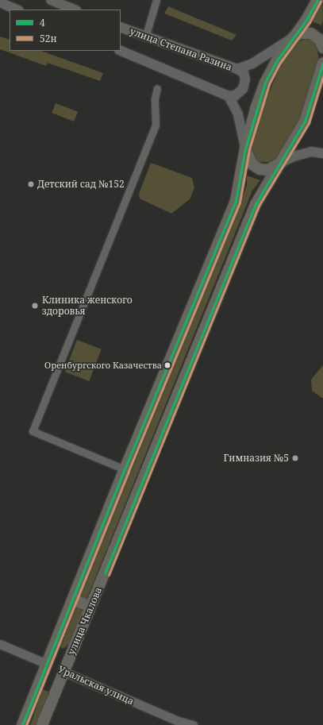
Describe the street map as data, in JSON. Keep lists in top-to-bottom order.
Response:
{
  "streets": {
    "main road": ["улица Степана Разина", "улица Чкалова", "Уральская улица"]
  },
  "crossings": [
    ["улица Степана Разина", "улица Чкалова"],
    ["улица Чкалова", "Уральская улица"]
  ],
  "places": [
    "Детский сад №152",
    "Клиника женского здоровья",
    "Оренбургского Казачества",
    "Гимназия №5"
  ],
  "lines": ["transit line 4", "transit line 52н"],
  "legend": ["4", "52н"]
}
